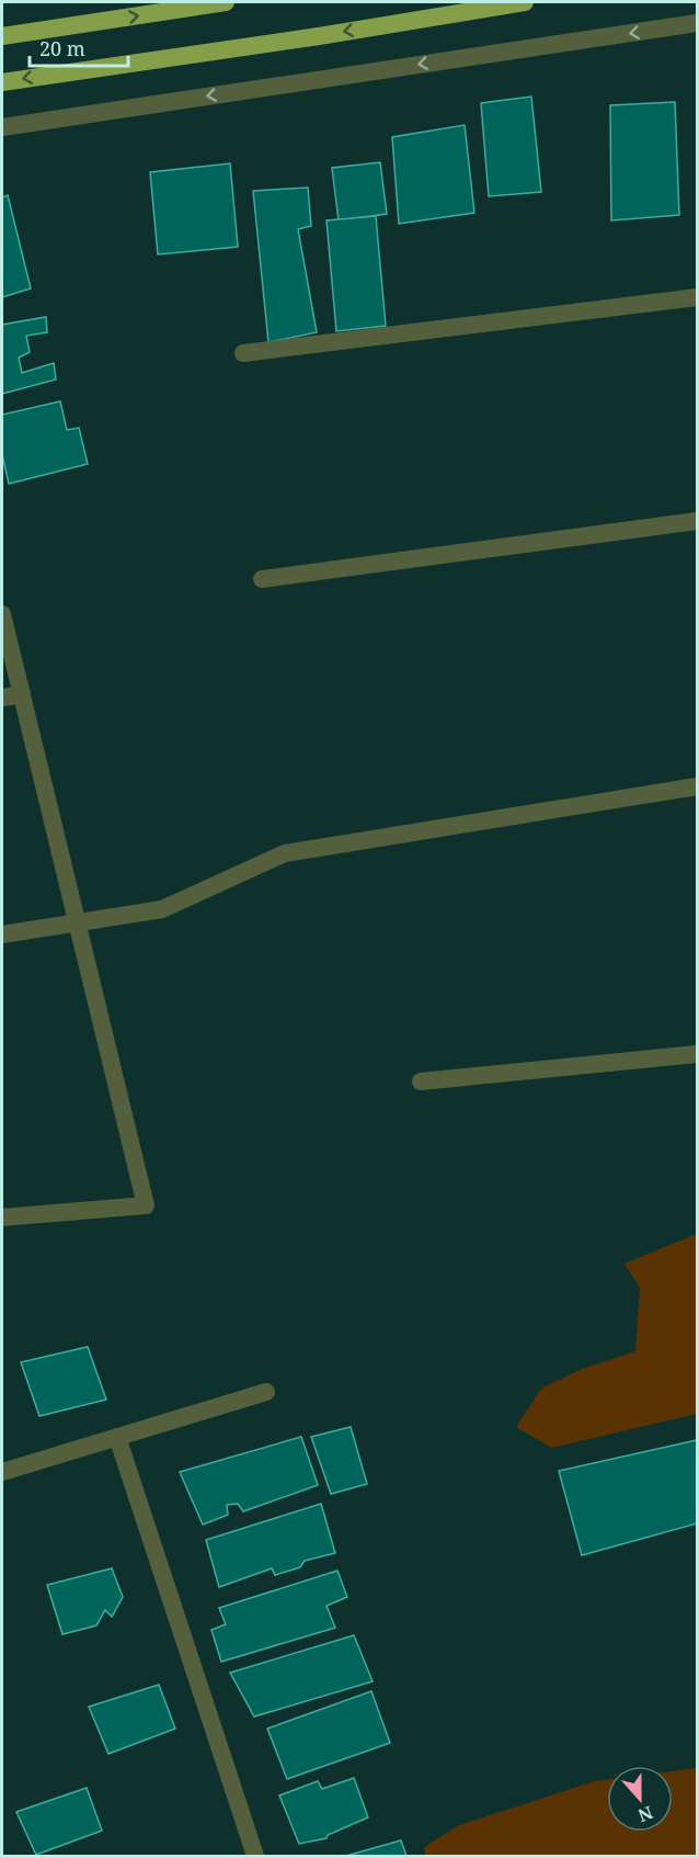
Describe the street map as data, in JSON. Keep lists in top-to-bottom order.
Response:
{
  "scale_bar": "20 m",
  "north": "bottom"
}
